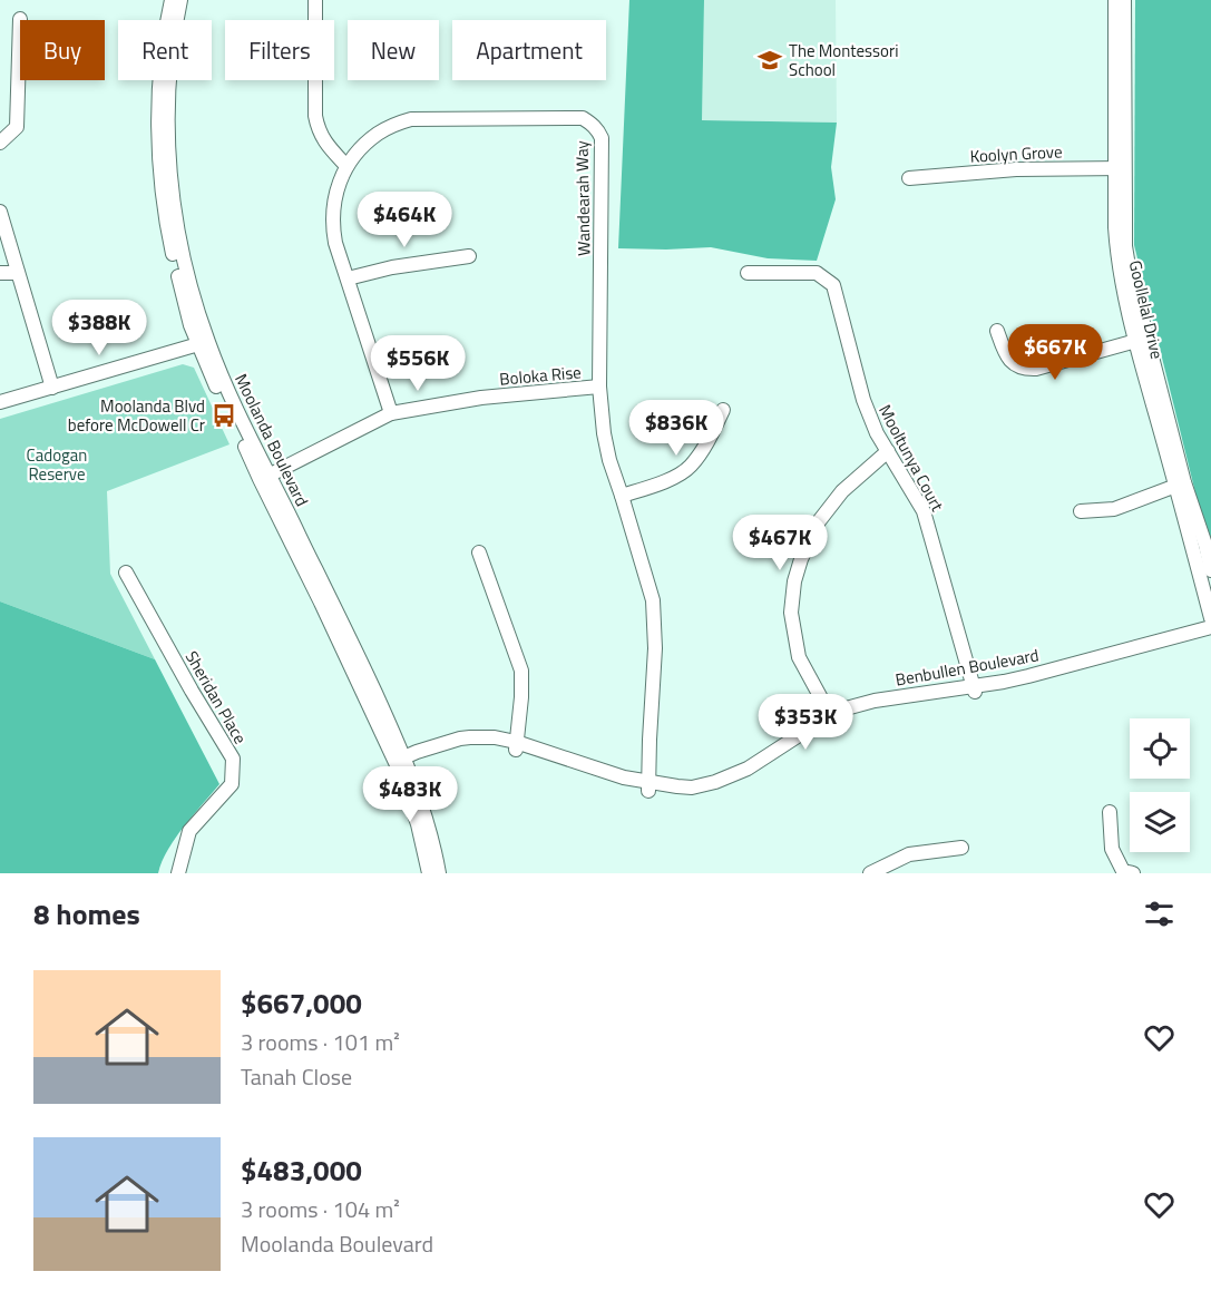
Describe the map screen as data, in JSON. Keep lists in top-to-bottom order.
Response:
{
  "streets": {
    "street": [
      "Koolyn Grove",
      "Wandearah Way",
      "Goollelal Drive",
      "Boloka Rise",
      "Moolanda Boulevard",
      "Mooltunya Court",
      "Benbullen Boulevard",
      "Sheridan Place"
    ]
  },
  "crossings": [
    ["Koolyn Grove", "Goollelal Drive"],
    ["Wandearah Way", "Boloka Rise"],
    ["Wandearah Way", "Benbullen Boulevard"],
    ["Boloka Rise", "Moolanda Boulevard"],
    ["Moolanda Boulevard", "Benbullen Boulevard"],
    ["Mooltunya Court", "Benbullen Boulevard"]
  ],
  "parks": ["Cadogan Reserve"],
  "places": {
    "school or university": ["The Montessori School"],
    "bus stop": ["Moolanda Blvd before McDowell Cr"]
  },
  "page": {
    "chip": [
      "Buy",
      "Rent",
      "Filters",
      "New",
      "Apartment"
    ],
    "price": [
      "$464K",
      "$388K",
      "$667K",
      "$556K",
      "$836K",
      "$467K",
      "$353K",
      "$483K"
    ],
    "heading": "8 homes",
    "list": [
      {
        "name": "$667,000",
        "note": "3 rooms · 101 m² · Tanah Close"
      },
      {
        "name": "$483,000",
        "note": "3 rooms · 104 m² · Moolanda Boulevard"
      }
    ]
  }
}
